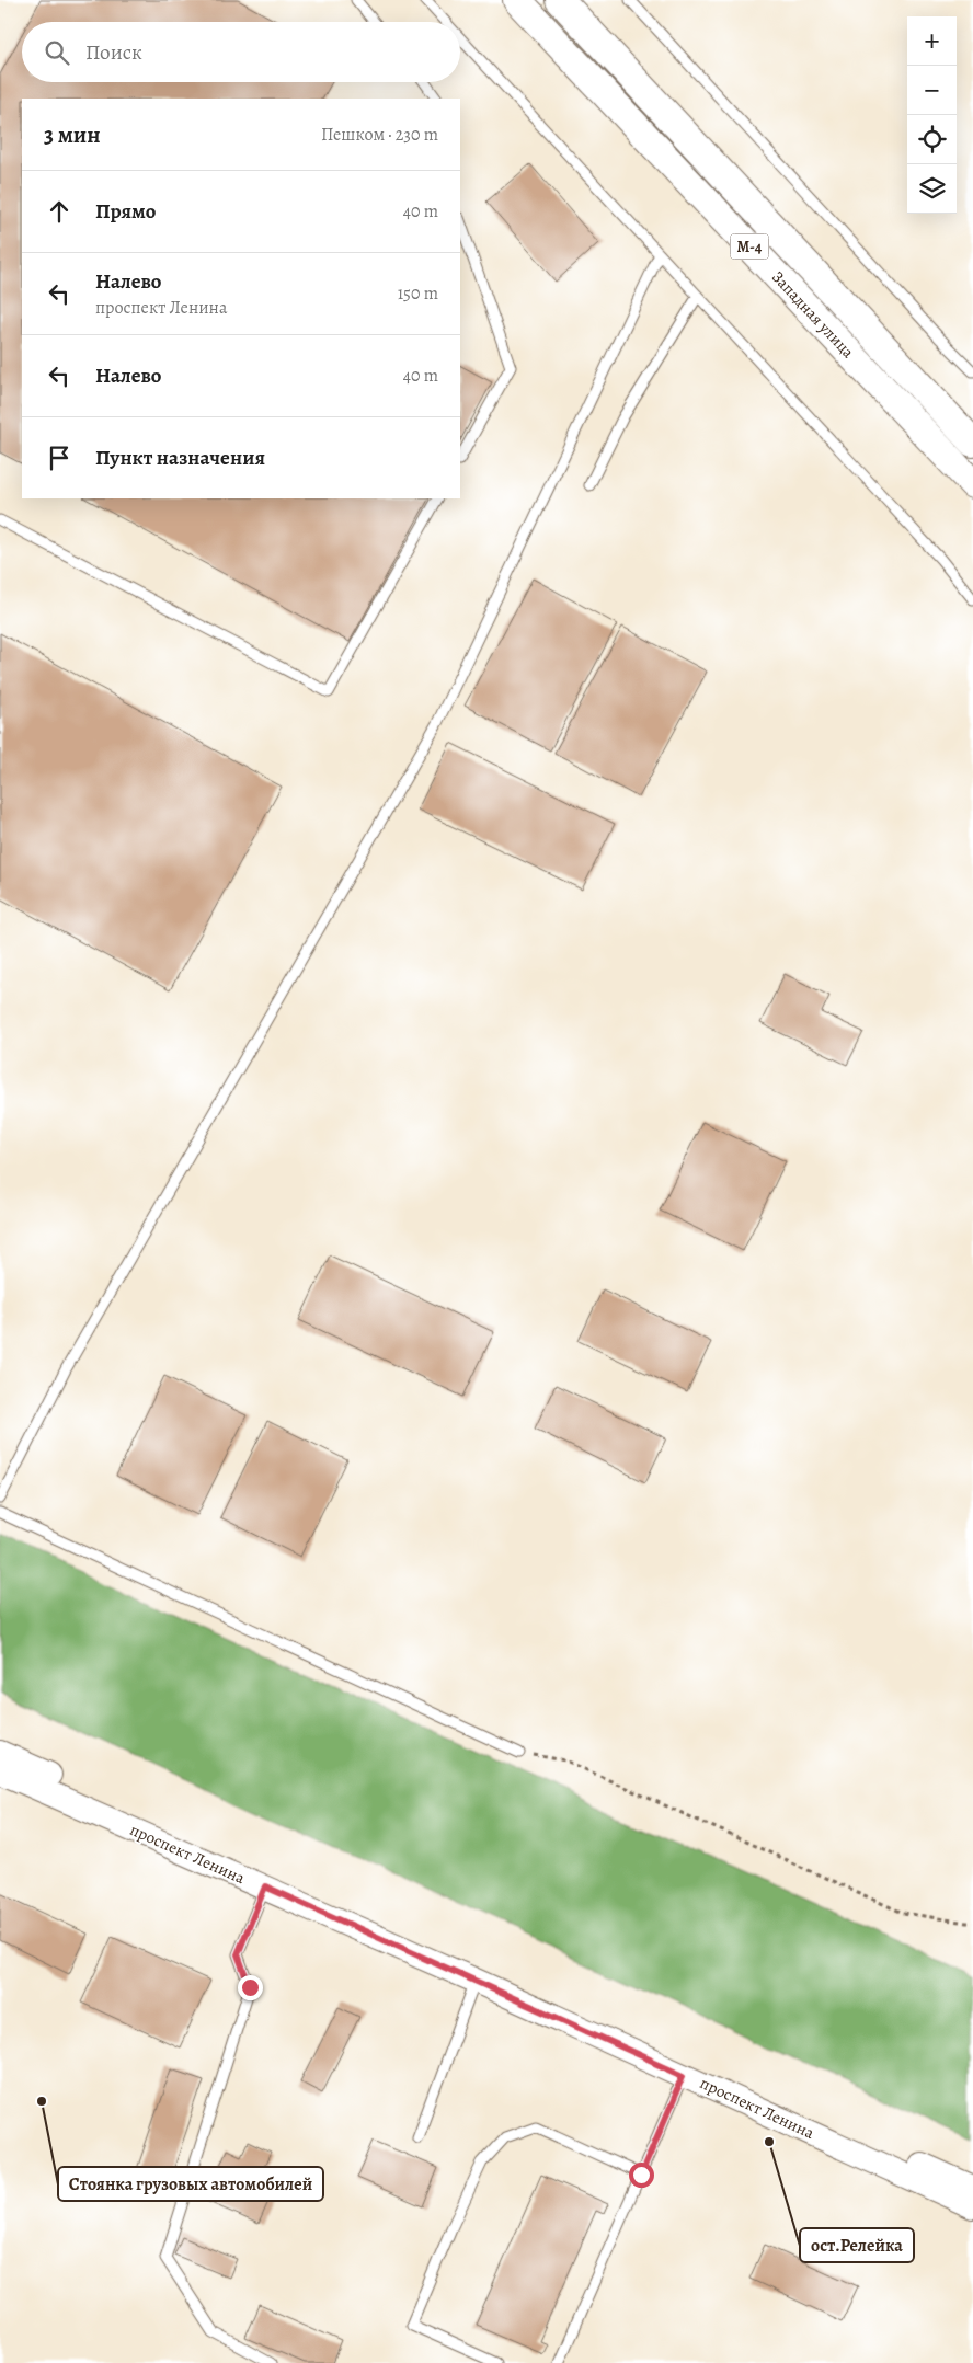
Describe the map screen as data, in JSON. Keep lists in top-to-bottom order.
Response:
{
  "streets": {
    "main road": ["М-4", "Западная улица", "проспект Ленина"]
  },
  "places": ["Стоянка грузовых автомобилей", "ост.Релейка"],
  "page": {
    "map_buttons": ["+", "−"],
    "search": "Поиск",
    "heading": ["3 мин", "Пешком · 230 m"],
    "list": [
      ["Прямо", "40 m"],
      ["Налево", "проспект Ленина", "150 m"],
      ["Налево", "40 m"],
      "Пункт назначения"
    ]
  }
}
